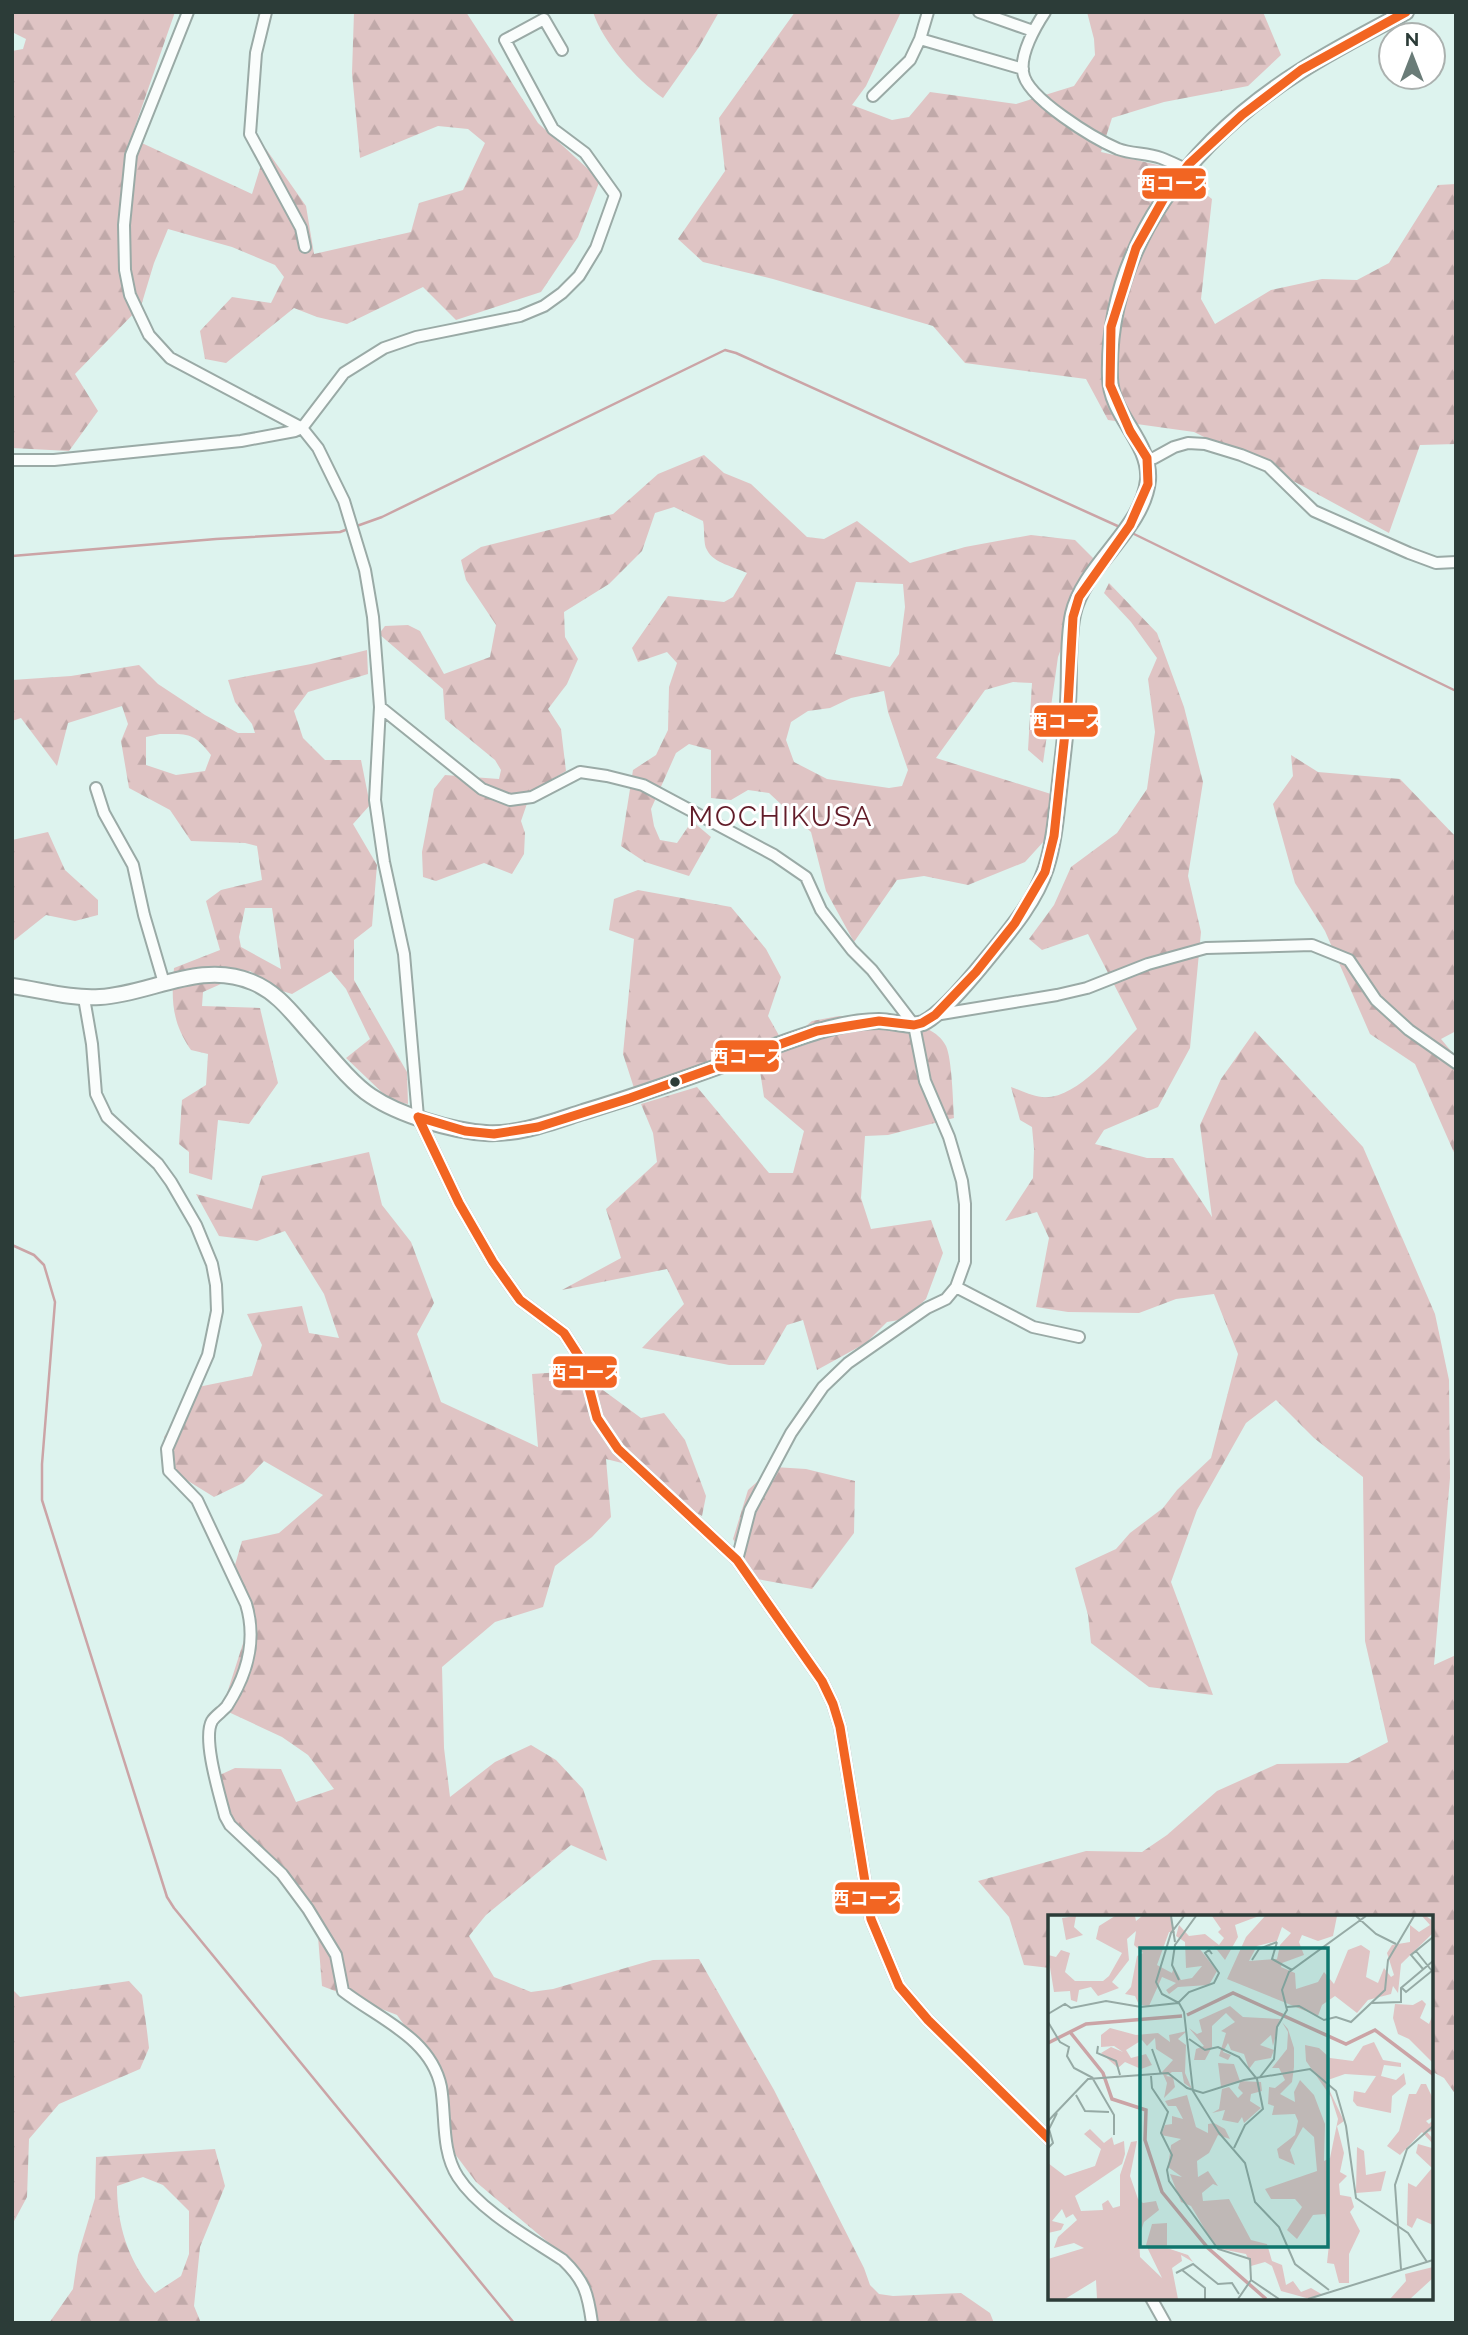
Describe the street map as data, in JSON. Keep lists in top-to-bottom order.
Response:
{
  "districts": ["MOCHIKUSA"],
  "lines": ["transit line 西コース"],
  "north": "top"
}
